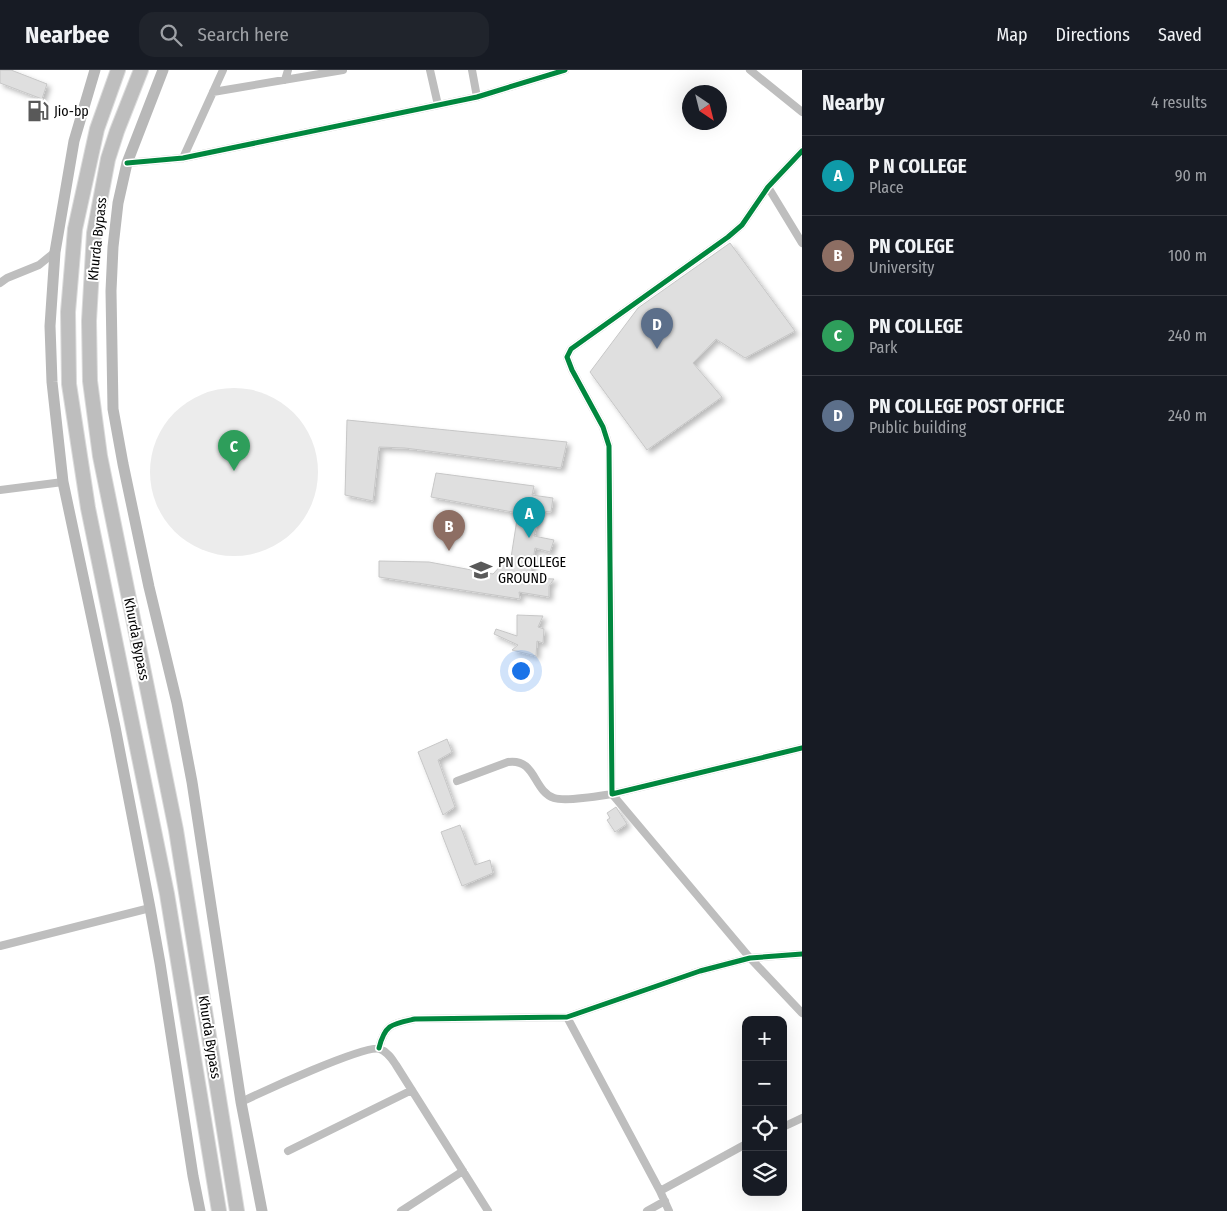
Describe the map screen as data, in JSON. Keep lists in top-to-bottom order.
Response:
{
  "streets": {
    "highway": ["Khurda Bypass"]
  },
  "places": {
    "fuel station": ["Jio-bp"],
    "school or university": ["PN COLLEGE GROUND"]
  },
  "north": "bottom right",
  "page": {
    "header": "Nearbee",
    "search": "Search here",
    "nav": ["Map", "Directions", "Saved"],
    "heading": ["Nearby", "4 results"],
    "list": [
      {
        "mark": "A",
        "name": "P N COLLEGE",
        "note": "Place",
        "value": "90 m"
      },
      {
        "mark": "B",
        "name": "PN COLEGE",
        "note": "University",
        "value": "100 m"
      },
      {
        "mark": "C",
        "name": "PN COLLEGE",
        "note": "Park",
        "value": "240 m"
      },
      {
        "mark": "D",
        "name": "PN COLLEGE POST OFFICE",
        "note": "Public building",
        "value": "240 m"
      }
    ],
    "pins": [
      "D",
      "C",
      "A",
      "B"
    ],
    "map_buttons": ["+", "−"]
  }
}
